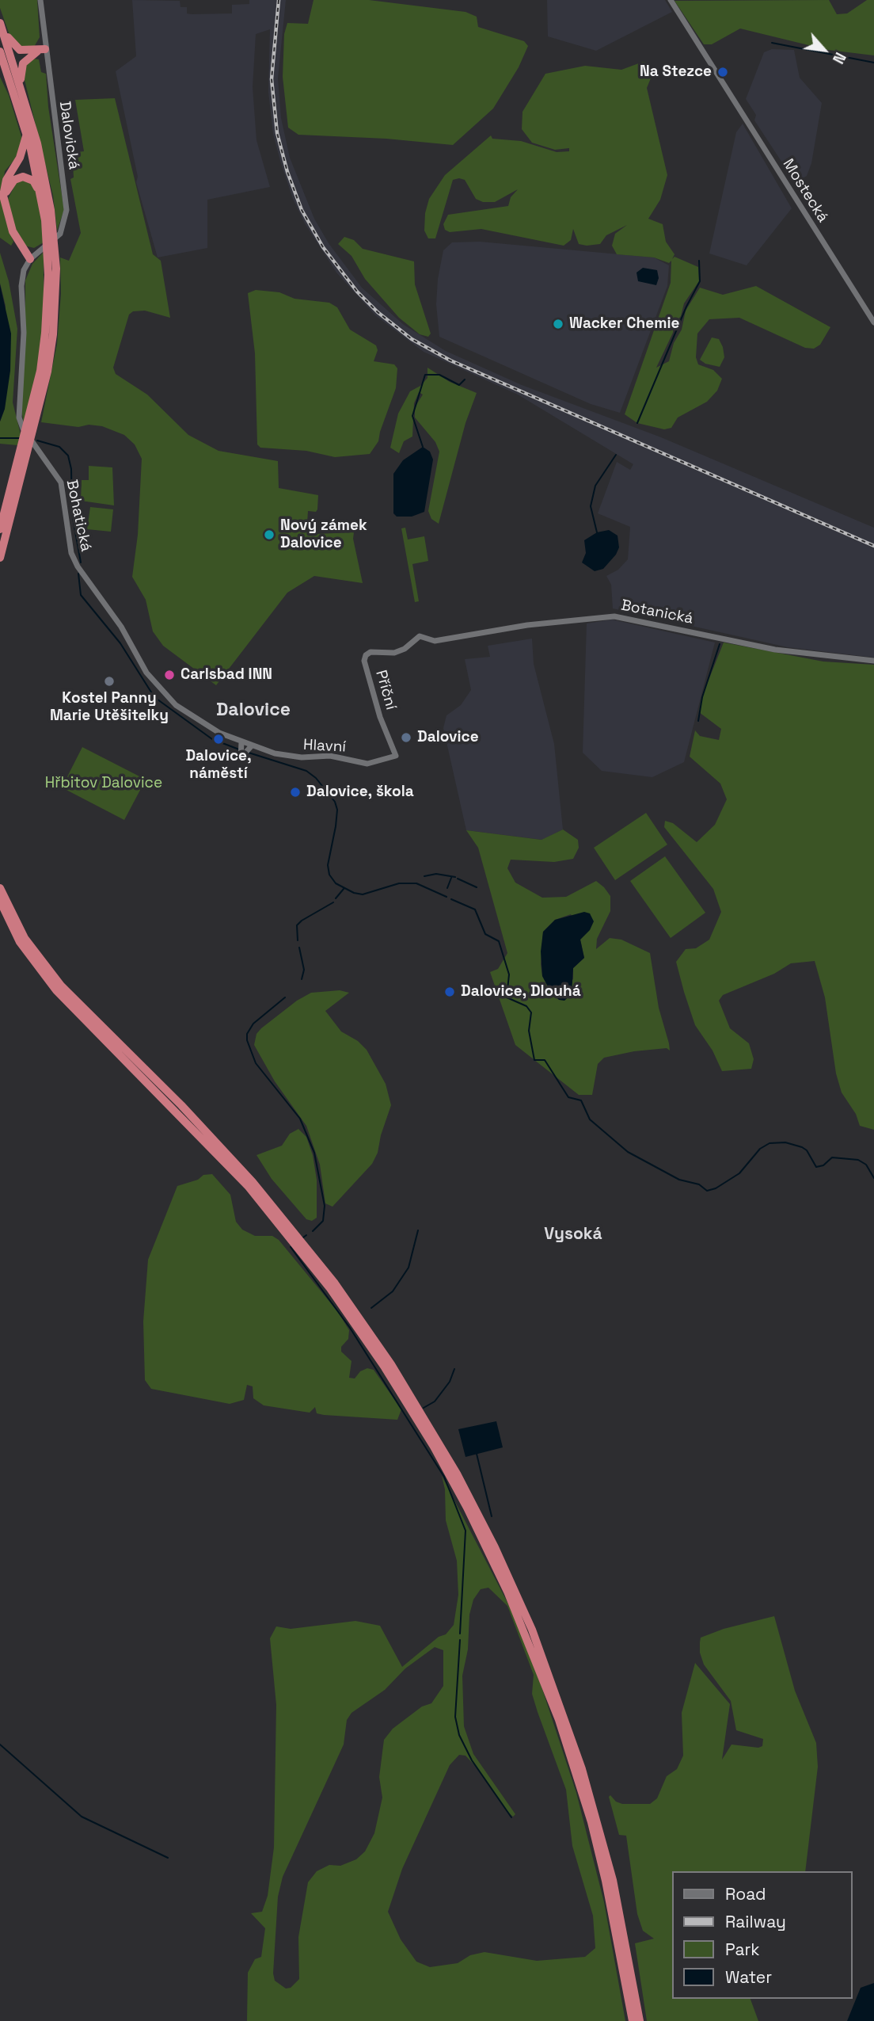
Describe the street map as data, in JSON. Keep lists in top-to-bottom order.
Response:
{
  "streets": {
    "street": [
      "Dalovická",
      "Mostecká",
      "Bohatická",
      "Botanická",
      "Příční",
      "Hlavní"
    ]
  },
  "crossings": [
    ["Dalovická", "Bohatická"],
    ["Bohatická", "Hlavní"],
    ["Botanická", "Příční"],
    ["Příční", "Hlavní"]
  ],
  "districts": ["Dalovice", "Vysoká"],
  "parks": ["Hřbitov Dalovice"],
  "places": [
    "Na Stezce",
    "Wacker Chemie",
    "Nový zámek Dalovice",
    "Carlsbad INN",
    "Kostel Panny Marie Utěšitelky",
    "Dalovice",
    "Dalovice, náměstí",
    "Dalovice, škola",
    "Dalovice, Dlouhá"
  ],
  "legend": [
    "Road",
    "Railway",
    "Park",
    "Water"
  ],
  "north": "bottom right"
}
